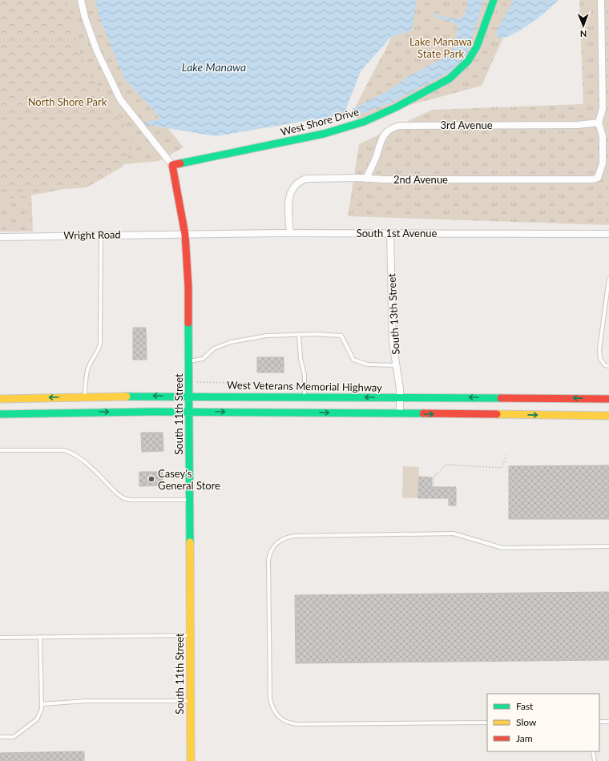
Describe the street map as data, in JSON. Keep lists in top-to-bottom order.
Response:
{
  "streets": {
    "main road": ["West Shore Drive", "West Veterans Memorial Highway", "South 11th Street"],
    "street": [
      "3rd Avenue",
      "2nd Avenue",
      "South 1st Avenue",
      "Wright Road",
      "South 13th Street"
    ]
  },
  "crossings": [
    ["West Shore Drive", "South 11th Street"],
    ["3rd Avenue", "2nd Avenue"],
    ["2nd Avenue", "South 1st Avenue"],
    ["South 1st Avenue", "Wright Road"],
    ["South 1st Avenue", "South 13th Street"],
    ["South 1st Avenue", "South 11th Street"],
    ["Wright Road", "South 11th Street"],
    ["South 13th Street", "West Veterans Memorial Highway"],
    ["West Veterans Memorial Highway", "South 11th Street"]
  ],
  "water": ["Lake Manawa"],
  "parks": ["Lake Manawa State Park", "North Shore Park"],
  "places": ["Casey's General Store"],
  "legend": ["Fast", "Slow", "Jam"],
  "north": "bottom"
}
